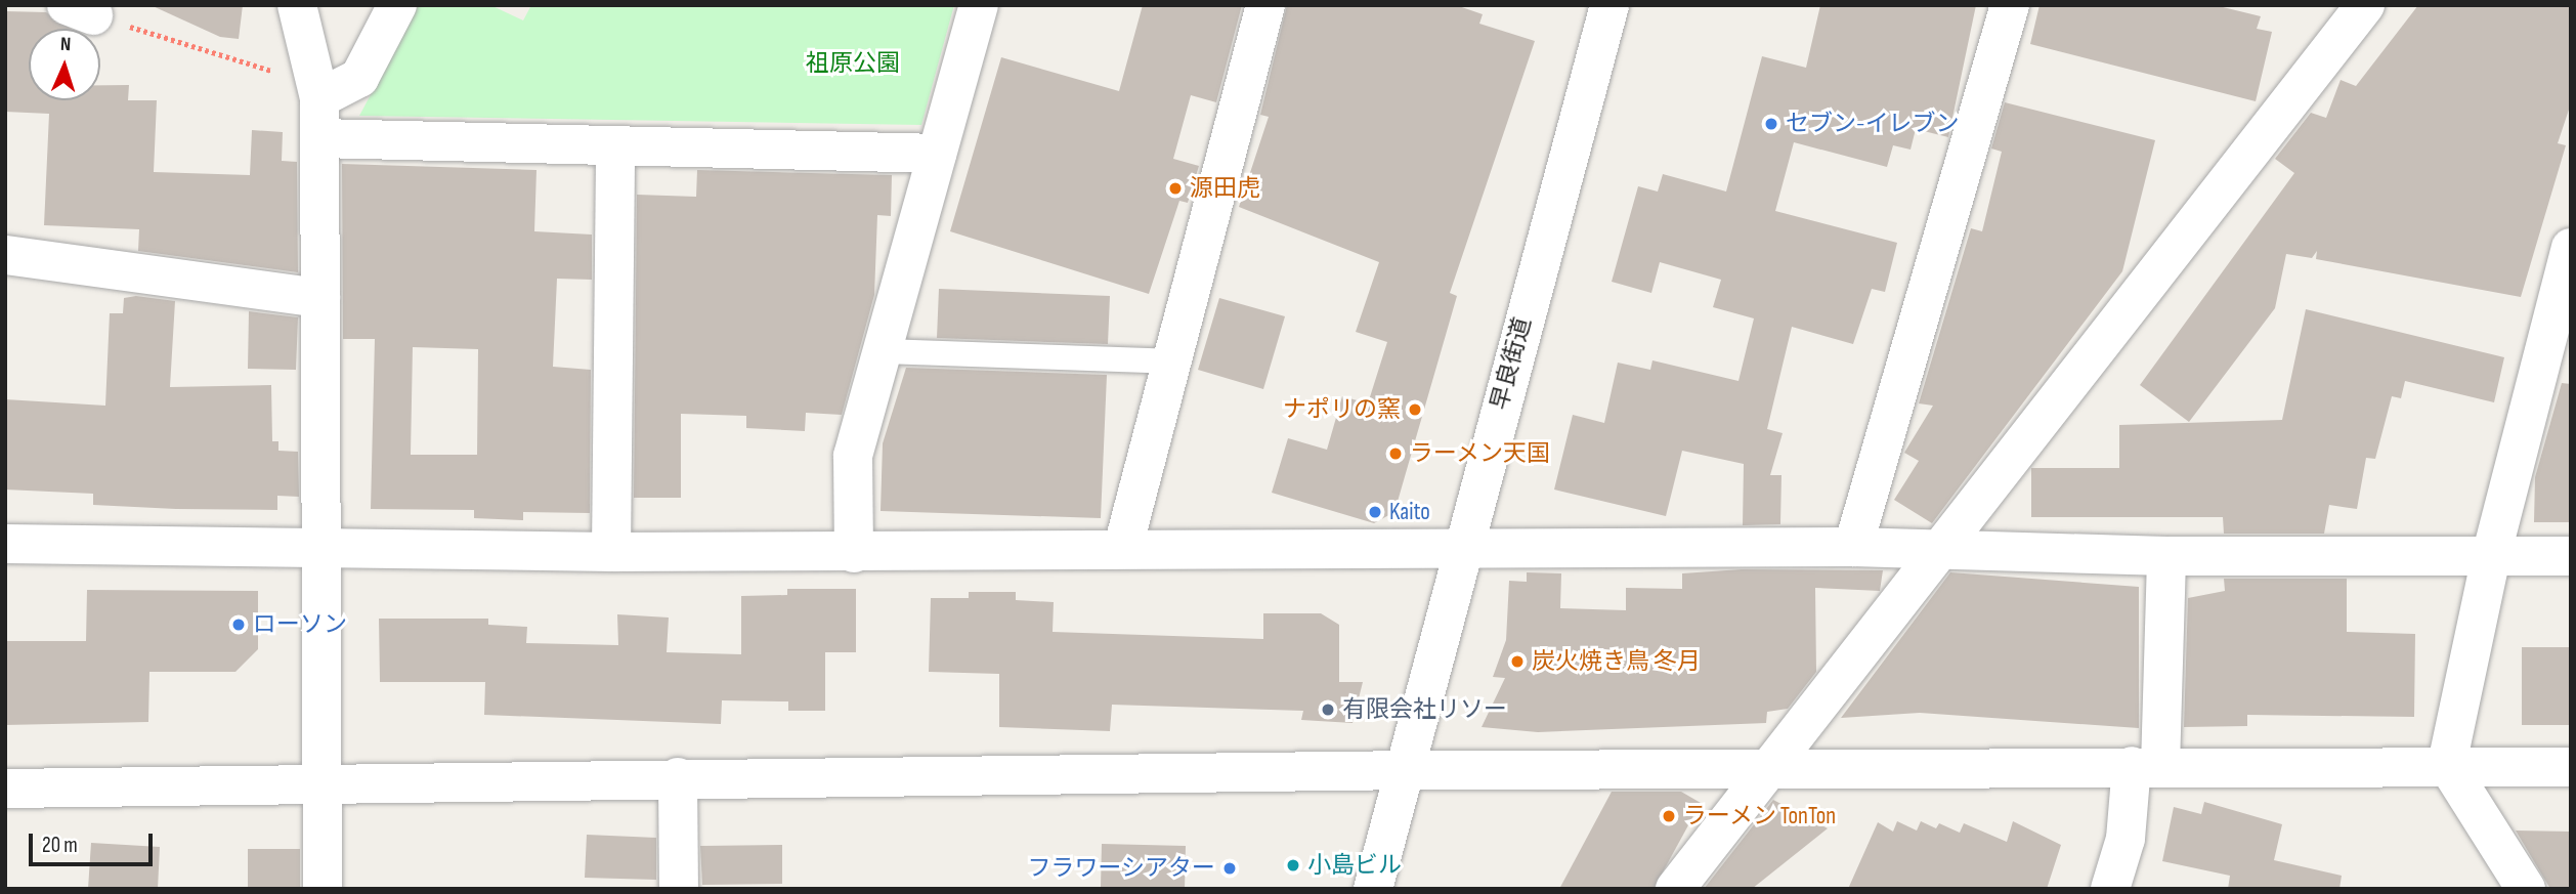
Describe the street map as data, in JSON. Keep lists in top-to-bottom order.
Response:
{
  "streets": {
    "street": ["早良街道"]
  },
  "parks": ["祖原公園"],
  "places": [
    "セブン-イレブン",
    "源田虎",
    "ナポリの窯",
    "ラーメン天国",
    "Kaito",
    "ローソン",
    "炭火焼き鳥 冬月",
    "有限会社リソー",
    "ラーメン TonTon",
    "小島ビル",
    "フラワーシアター"
  ],
  "scale_bar": "20 m",
  "north": "top"
}
